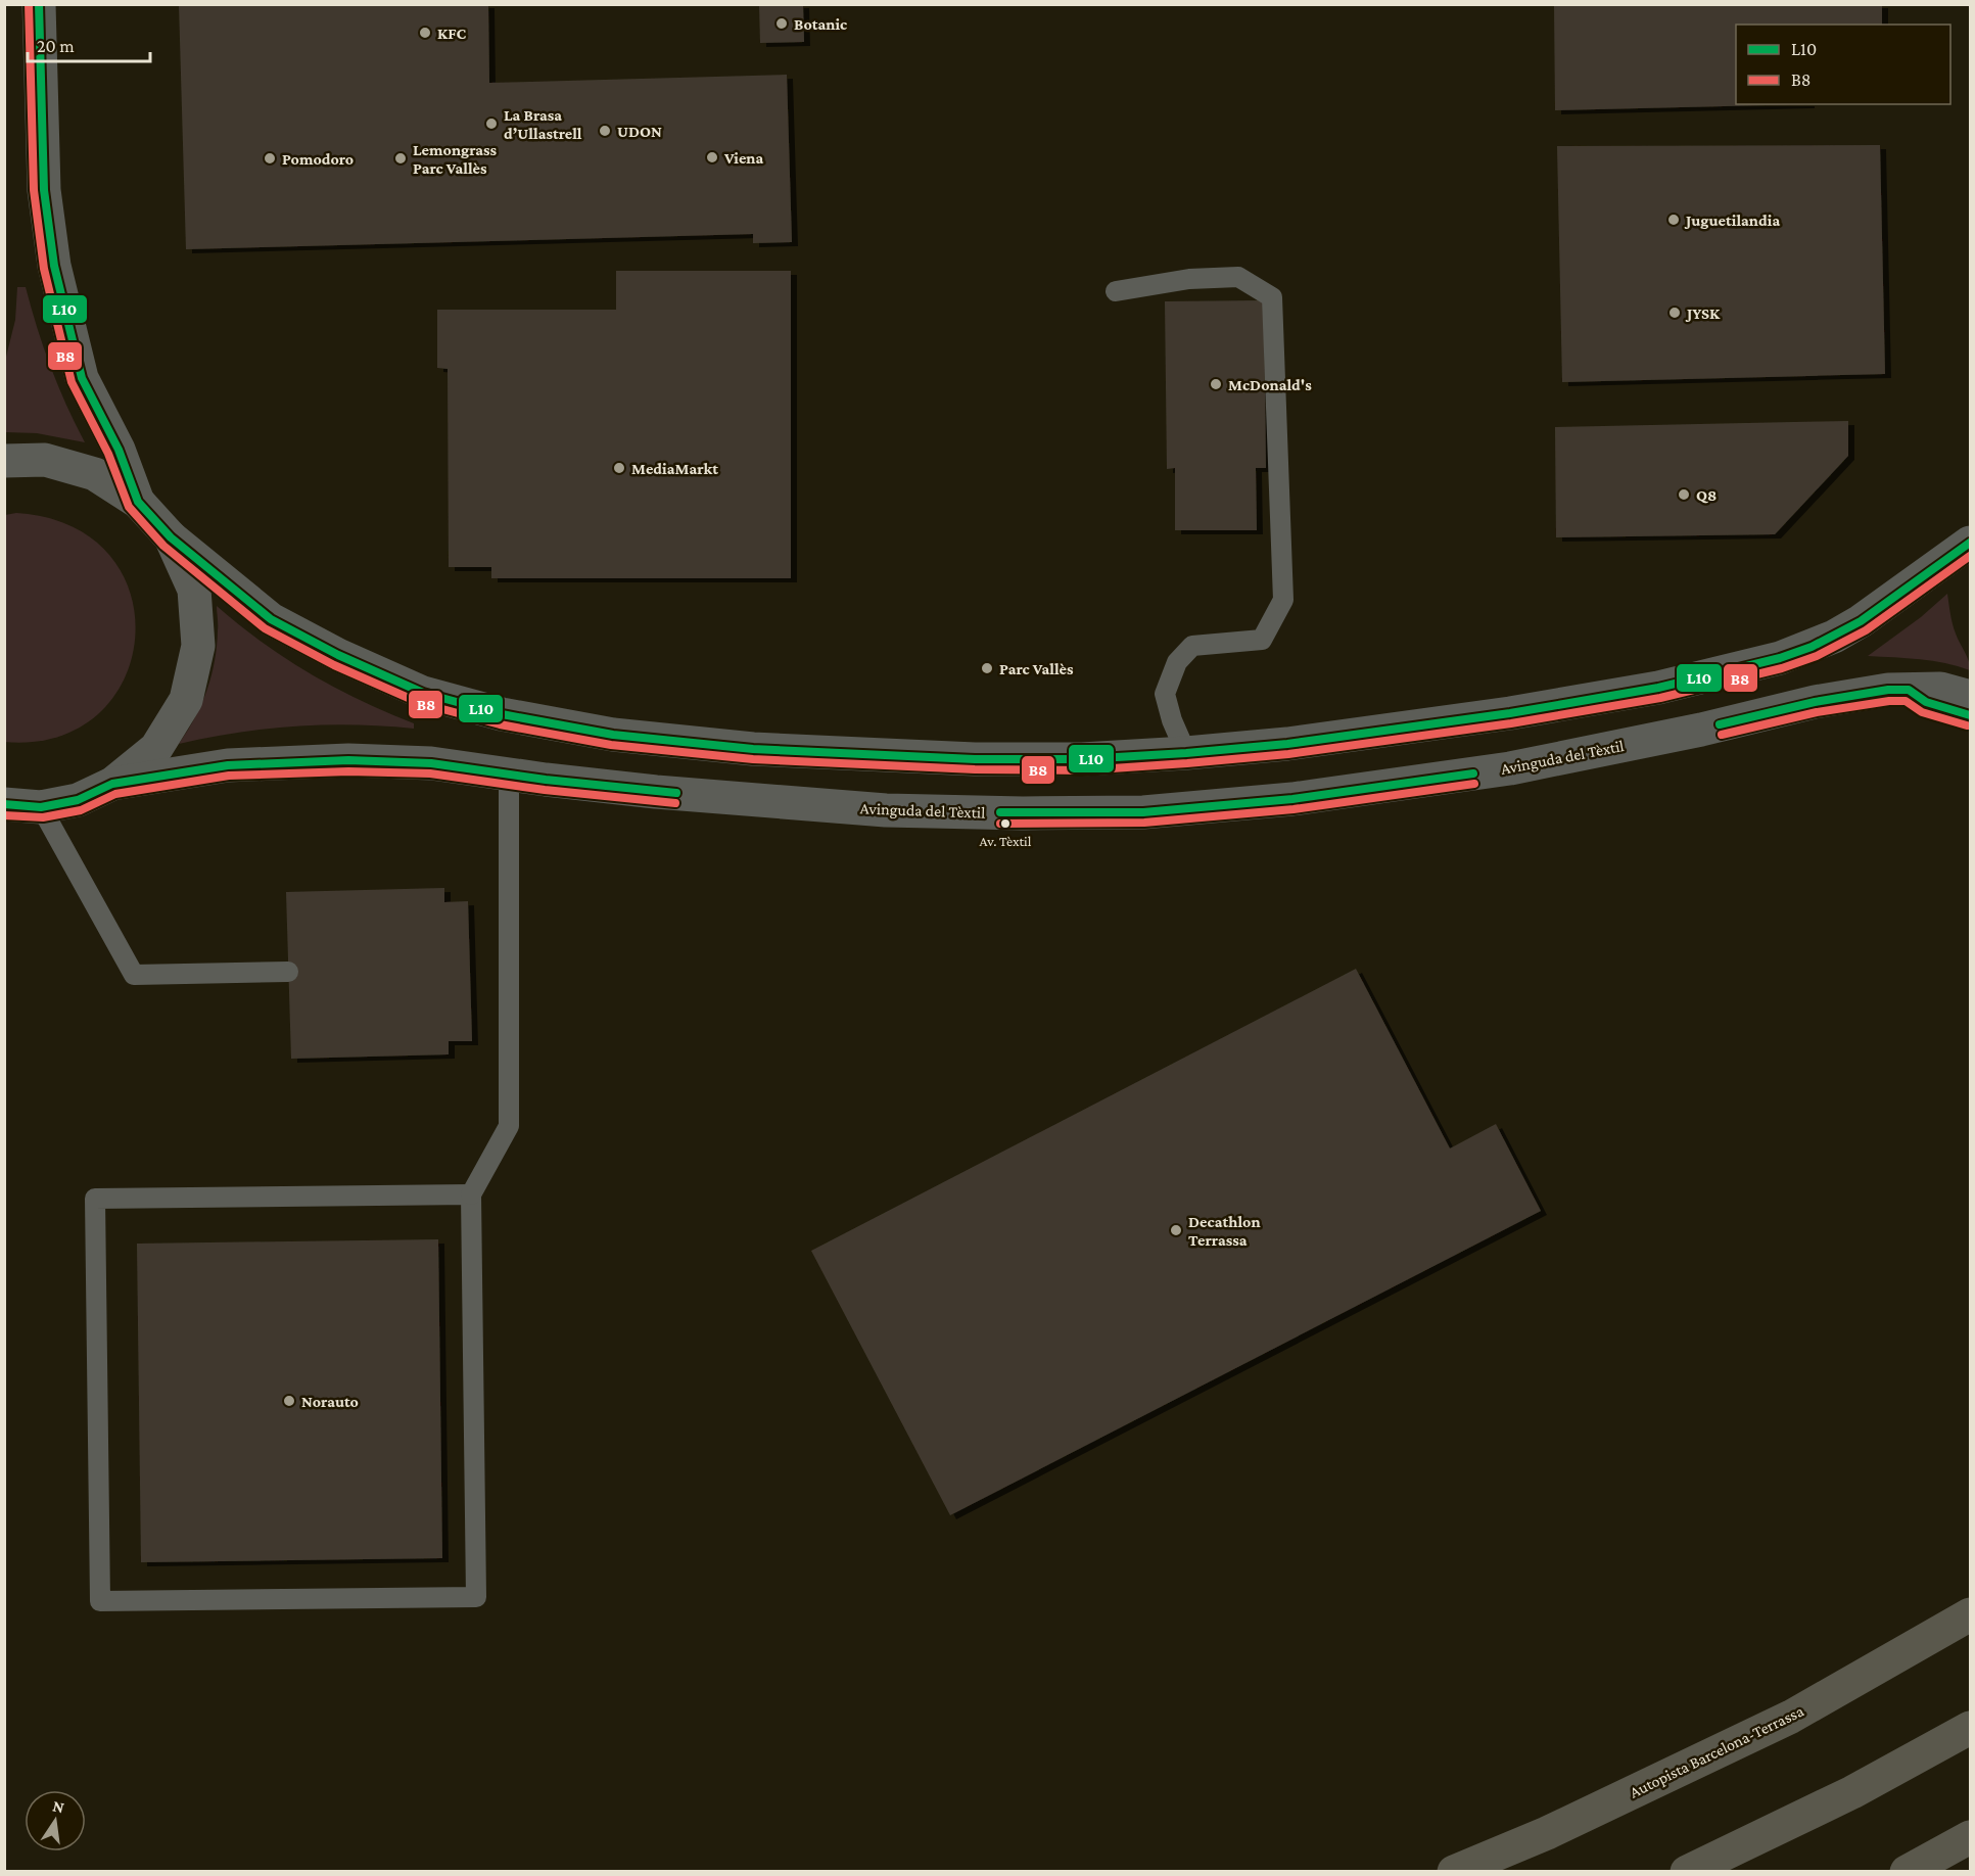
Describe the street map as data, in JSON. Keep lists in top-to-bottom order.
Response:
{
  "streets": {
    "highway": ["Autopista Barcelona-Terrassa"],
    "street": ["Avinguda del Tèxtil"]
  },
  "places": [
    "Botanic",
    "KFC",
    "La Brasa d’Ullastrell",
    "UDON",
    "Viena",
    "Pomodoro",
    "Lemongrass Parc Vallès",
    "Juguetilandia",
    "JYSK",
    "McDonald's",
    "MediaMarkt",
    "Q8",
    "Parc Vallès",
    "Av. Tèxtil",
    "Decathlon Terrassa",
    "Norauto"
  ],
  "lines": ["transit line L10", "transit line B8"],
  "legend": ["L10", "B8"],
  "scale_bar": "20 m",
  "north": "top"
}
